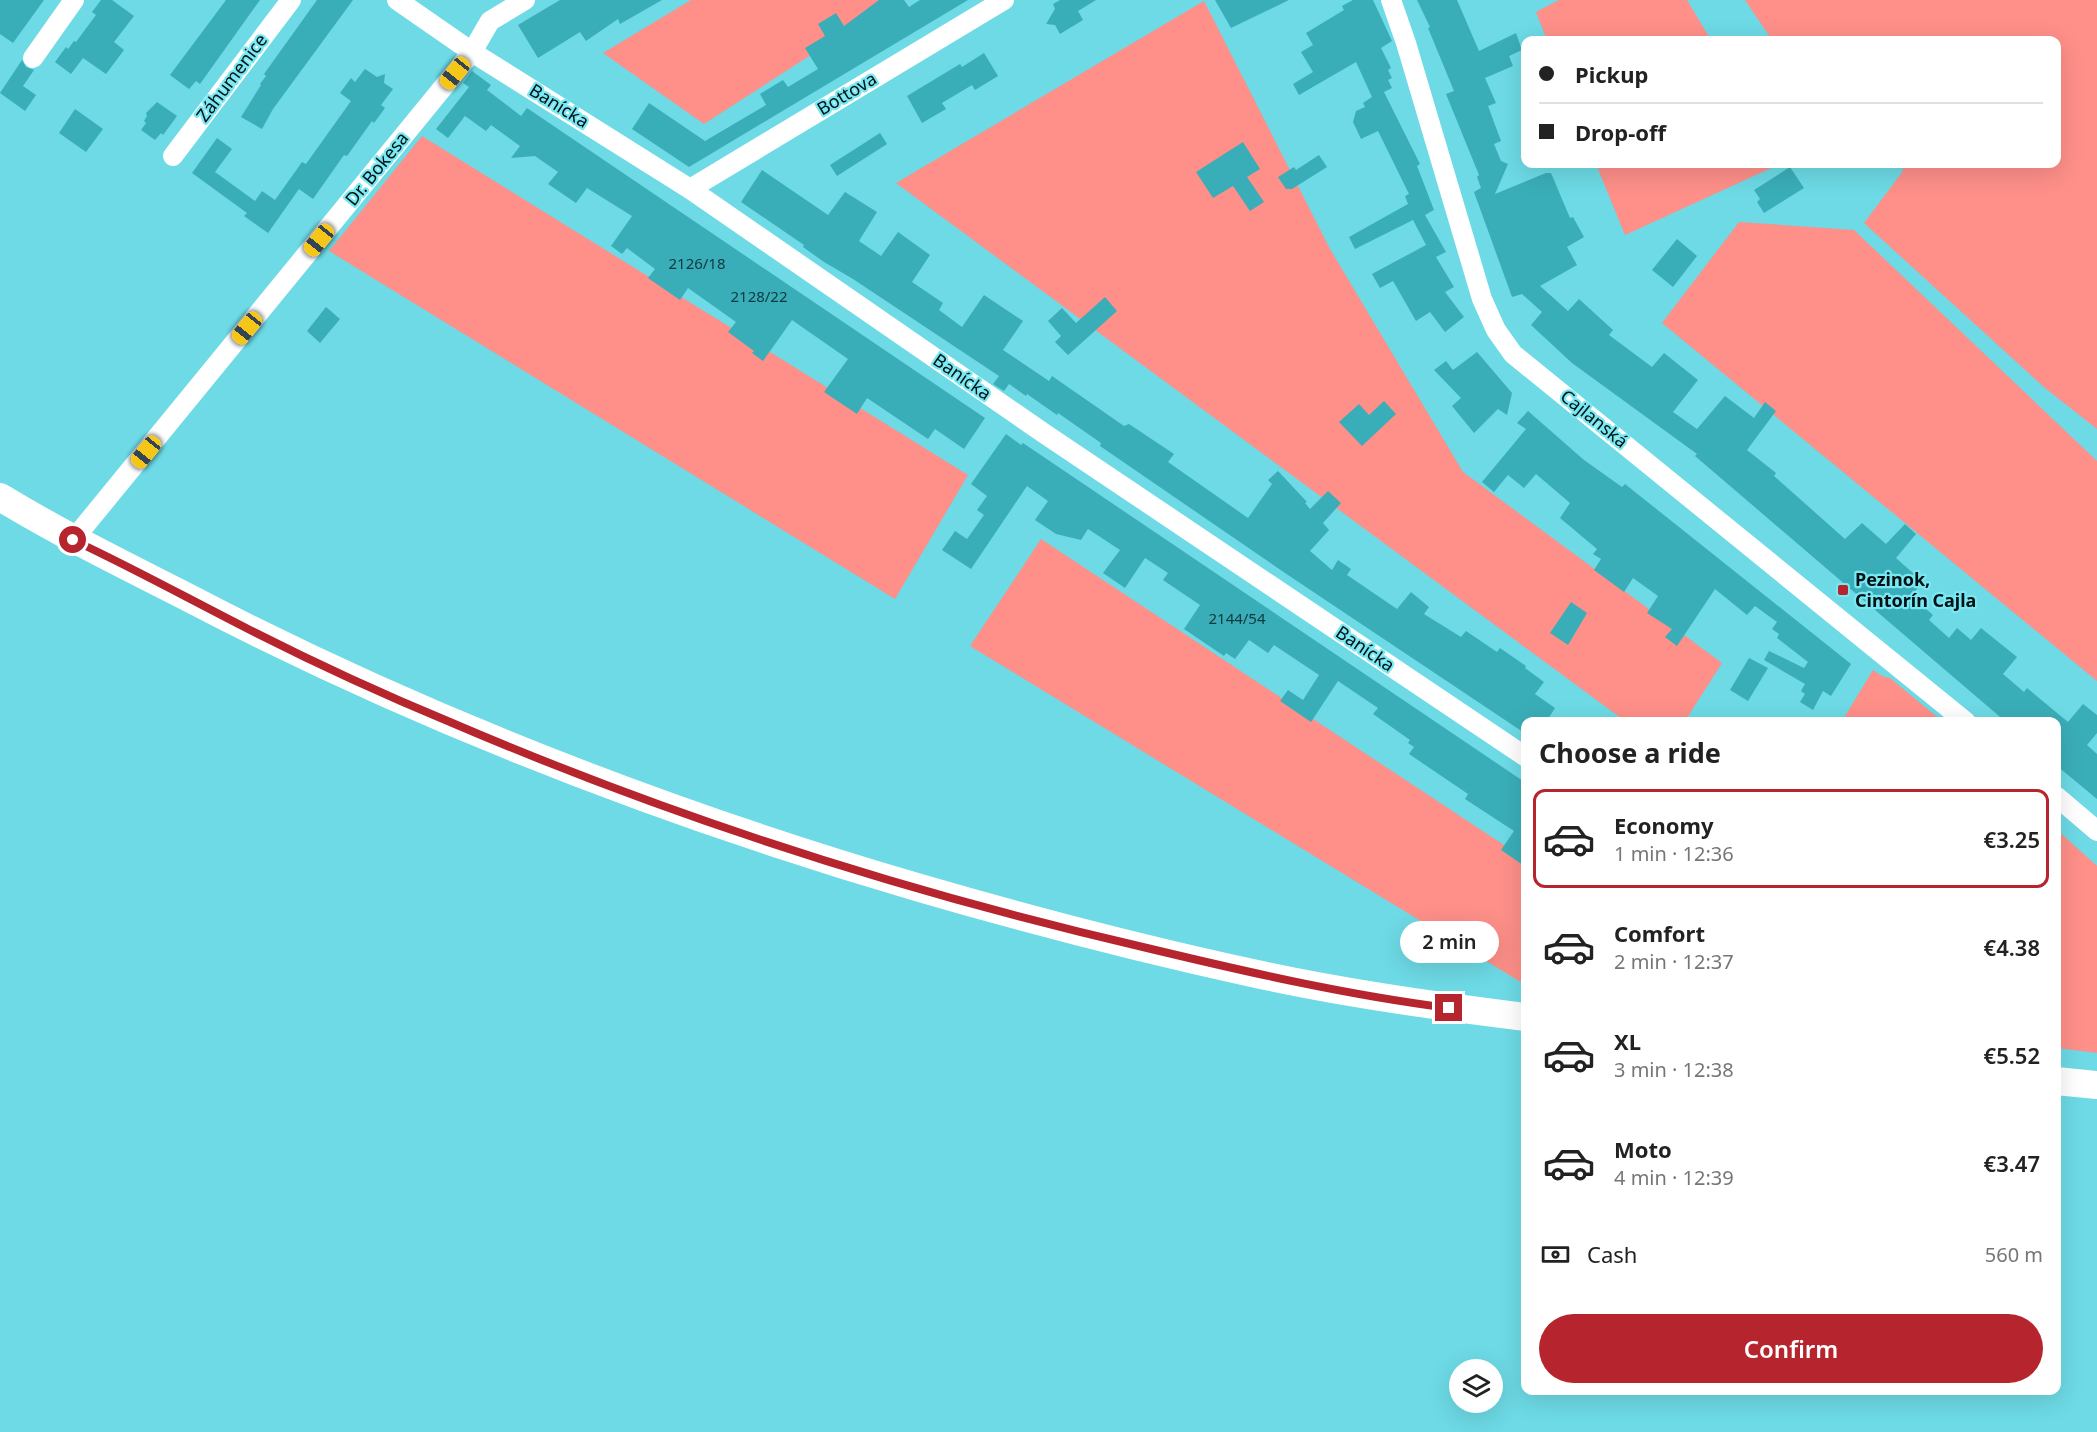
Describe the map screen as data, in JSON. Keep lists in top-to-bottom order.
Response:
{
  "streets": {
    "street": [
      "Záhumenice",
      "Bottova",
      "Banícka",
      "Dr. Bokesa",
      "Cajlanská"
    ]
  },
  "crossings": [
    ["Bottova", "Banícka"],
    ["Banícka", "Dr. Bokesa"]
  ],
  "places": {
    "transit": ["Pezinok, Cintorín Cajla"]
  },
  "house_numbers": ["2126/18", "2128/22", "2144/54"],
  "page": {
    "banner": ["Pickup", "Drop-off"],
    "heading": "Choose a ride",
    "list": [
      {
        "name": "Economy",
        "note": "1 min · 12:36",
        "value": "€3.25"
      },
      {
        "name": "Comfort",
        "note": "2 min · 12:37",
        "value": "€4.38"
      },
      {
        "name": "XL",
        "note": "3 min · 12:38",
        "value": "€5.52"
      },
      {
        "name": "Moto",
        "note": "4 min · 12:39",
        "value": "€3.47"
      }
    ],
    "bubble": "2 min",
    "pay": ["Cash", "560 m"],
    "buttons": "Confirm"
  }
}
